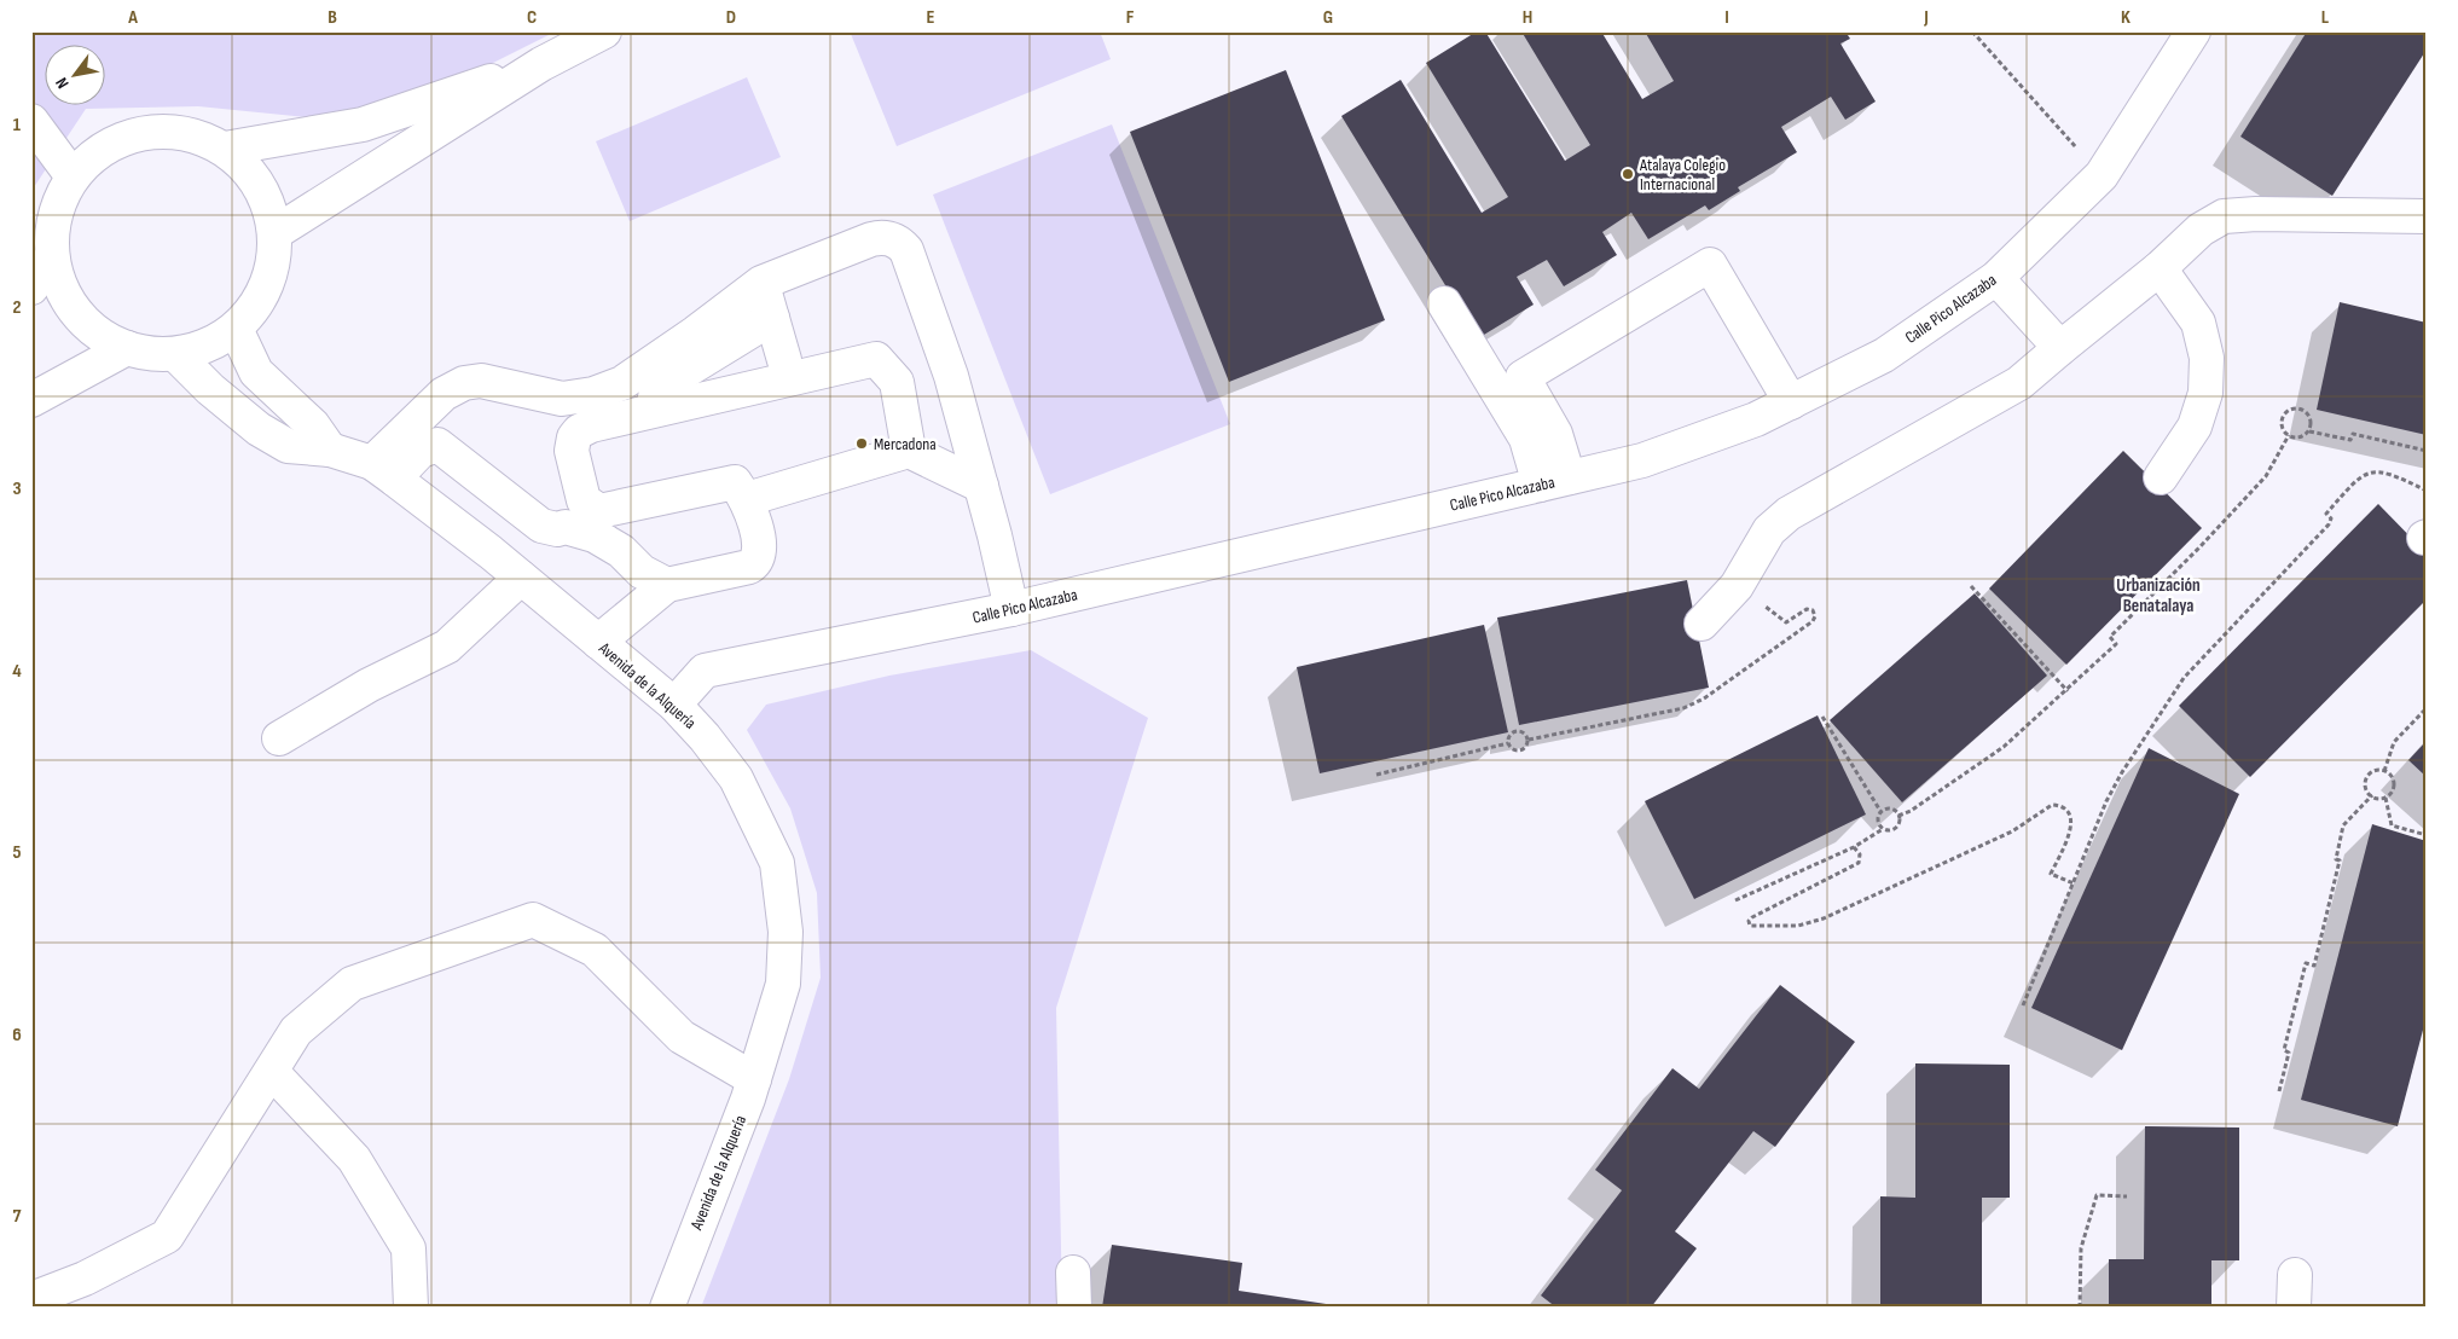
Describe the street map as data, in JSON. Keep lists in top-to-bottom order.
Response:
{
  "streets": {
    "street": ["Calle Pico Alcazaba", "Avenida de la Alquería"]
  },
  "crossings": [
    ["Calle Pico Alcazaba", "Avenida de la Alquería"]
  ],
  "districts": ["Urbanización Benatalaya"],
  "places": ["Atalaya Colegio Internacional", "Mercadona"],
  "north": "bottom left",
  "grid": {
    "columns": [
      "A",
      "B",
      "C",
      "D",
      "E",
      "F",
      "G",
      "H",
      "I",
      "J",
      "K",
      "L"
    ],
    "rows": [
      "1",
      "2",
      "3",
      "4",
      "5",
      "6",
      "7"
    ]
  }
}
